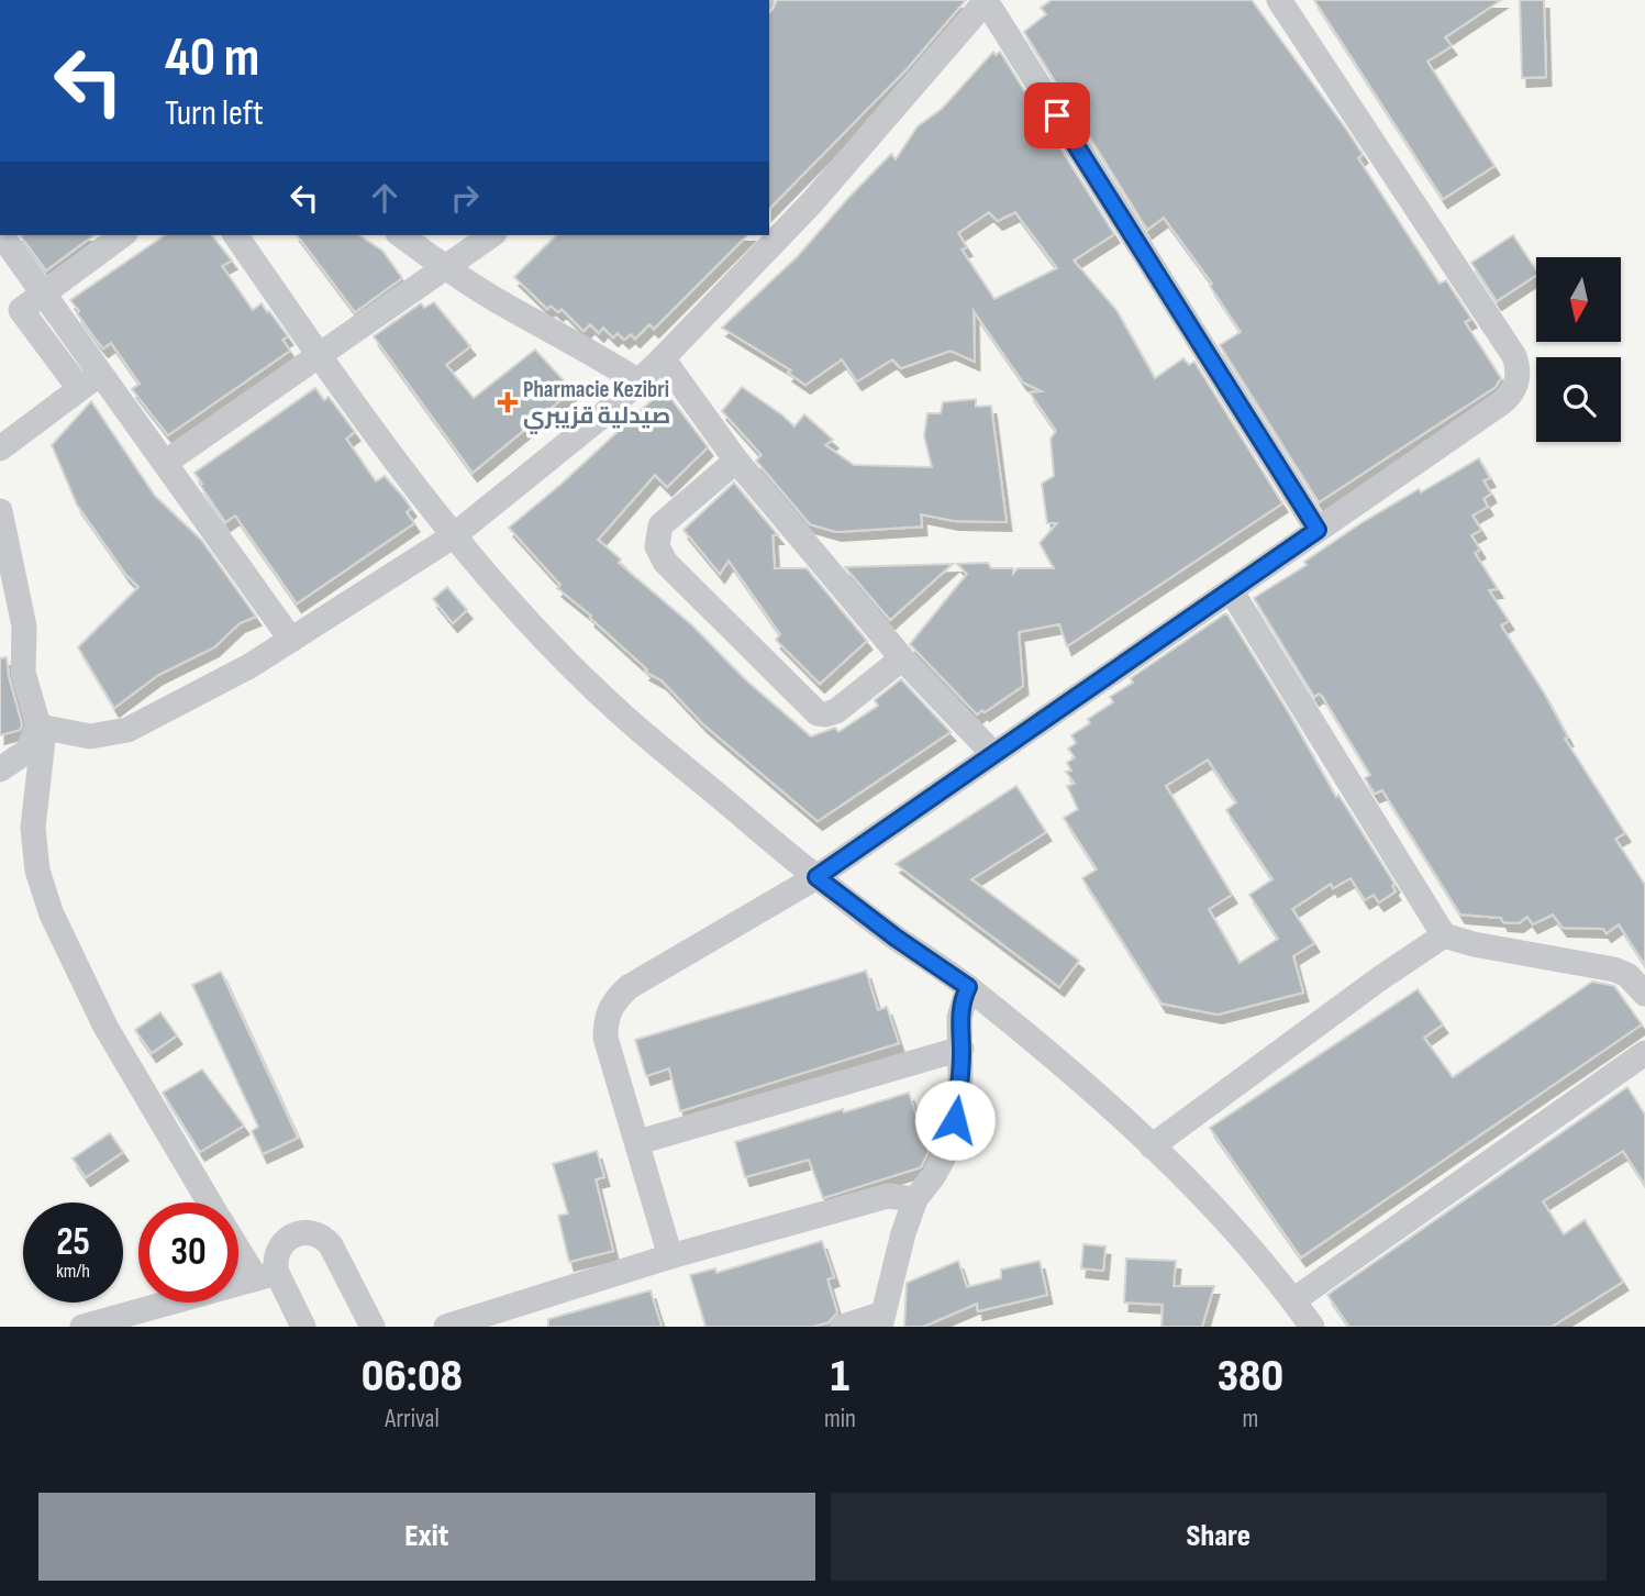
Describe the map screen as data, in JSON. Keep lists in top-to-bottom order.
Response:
{
  "places": {
    "health": ["Pharmacie Kezibri صيدلية قزيبري"]
  },
  "north": "bottom",
  "page": {
    "turn": ["40 m", "Turn left"],
    "speed": "25 km/h",
    "limit": "30",
    "eta": [
      "06:08",
      "Arrival",
      "1",
      "min",
      "380",
      "m"
    ],
    "buttons": ["Exit", "Share"]
  }
}
